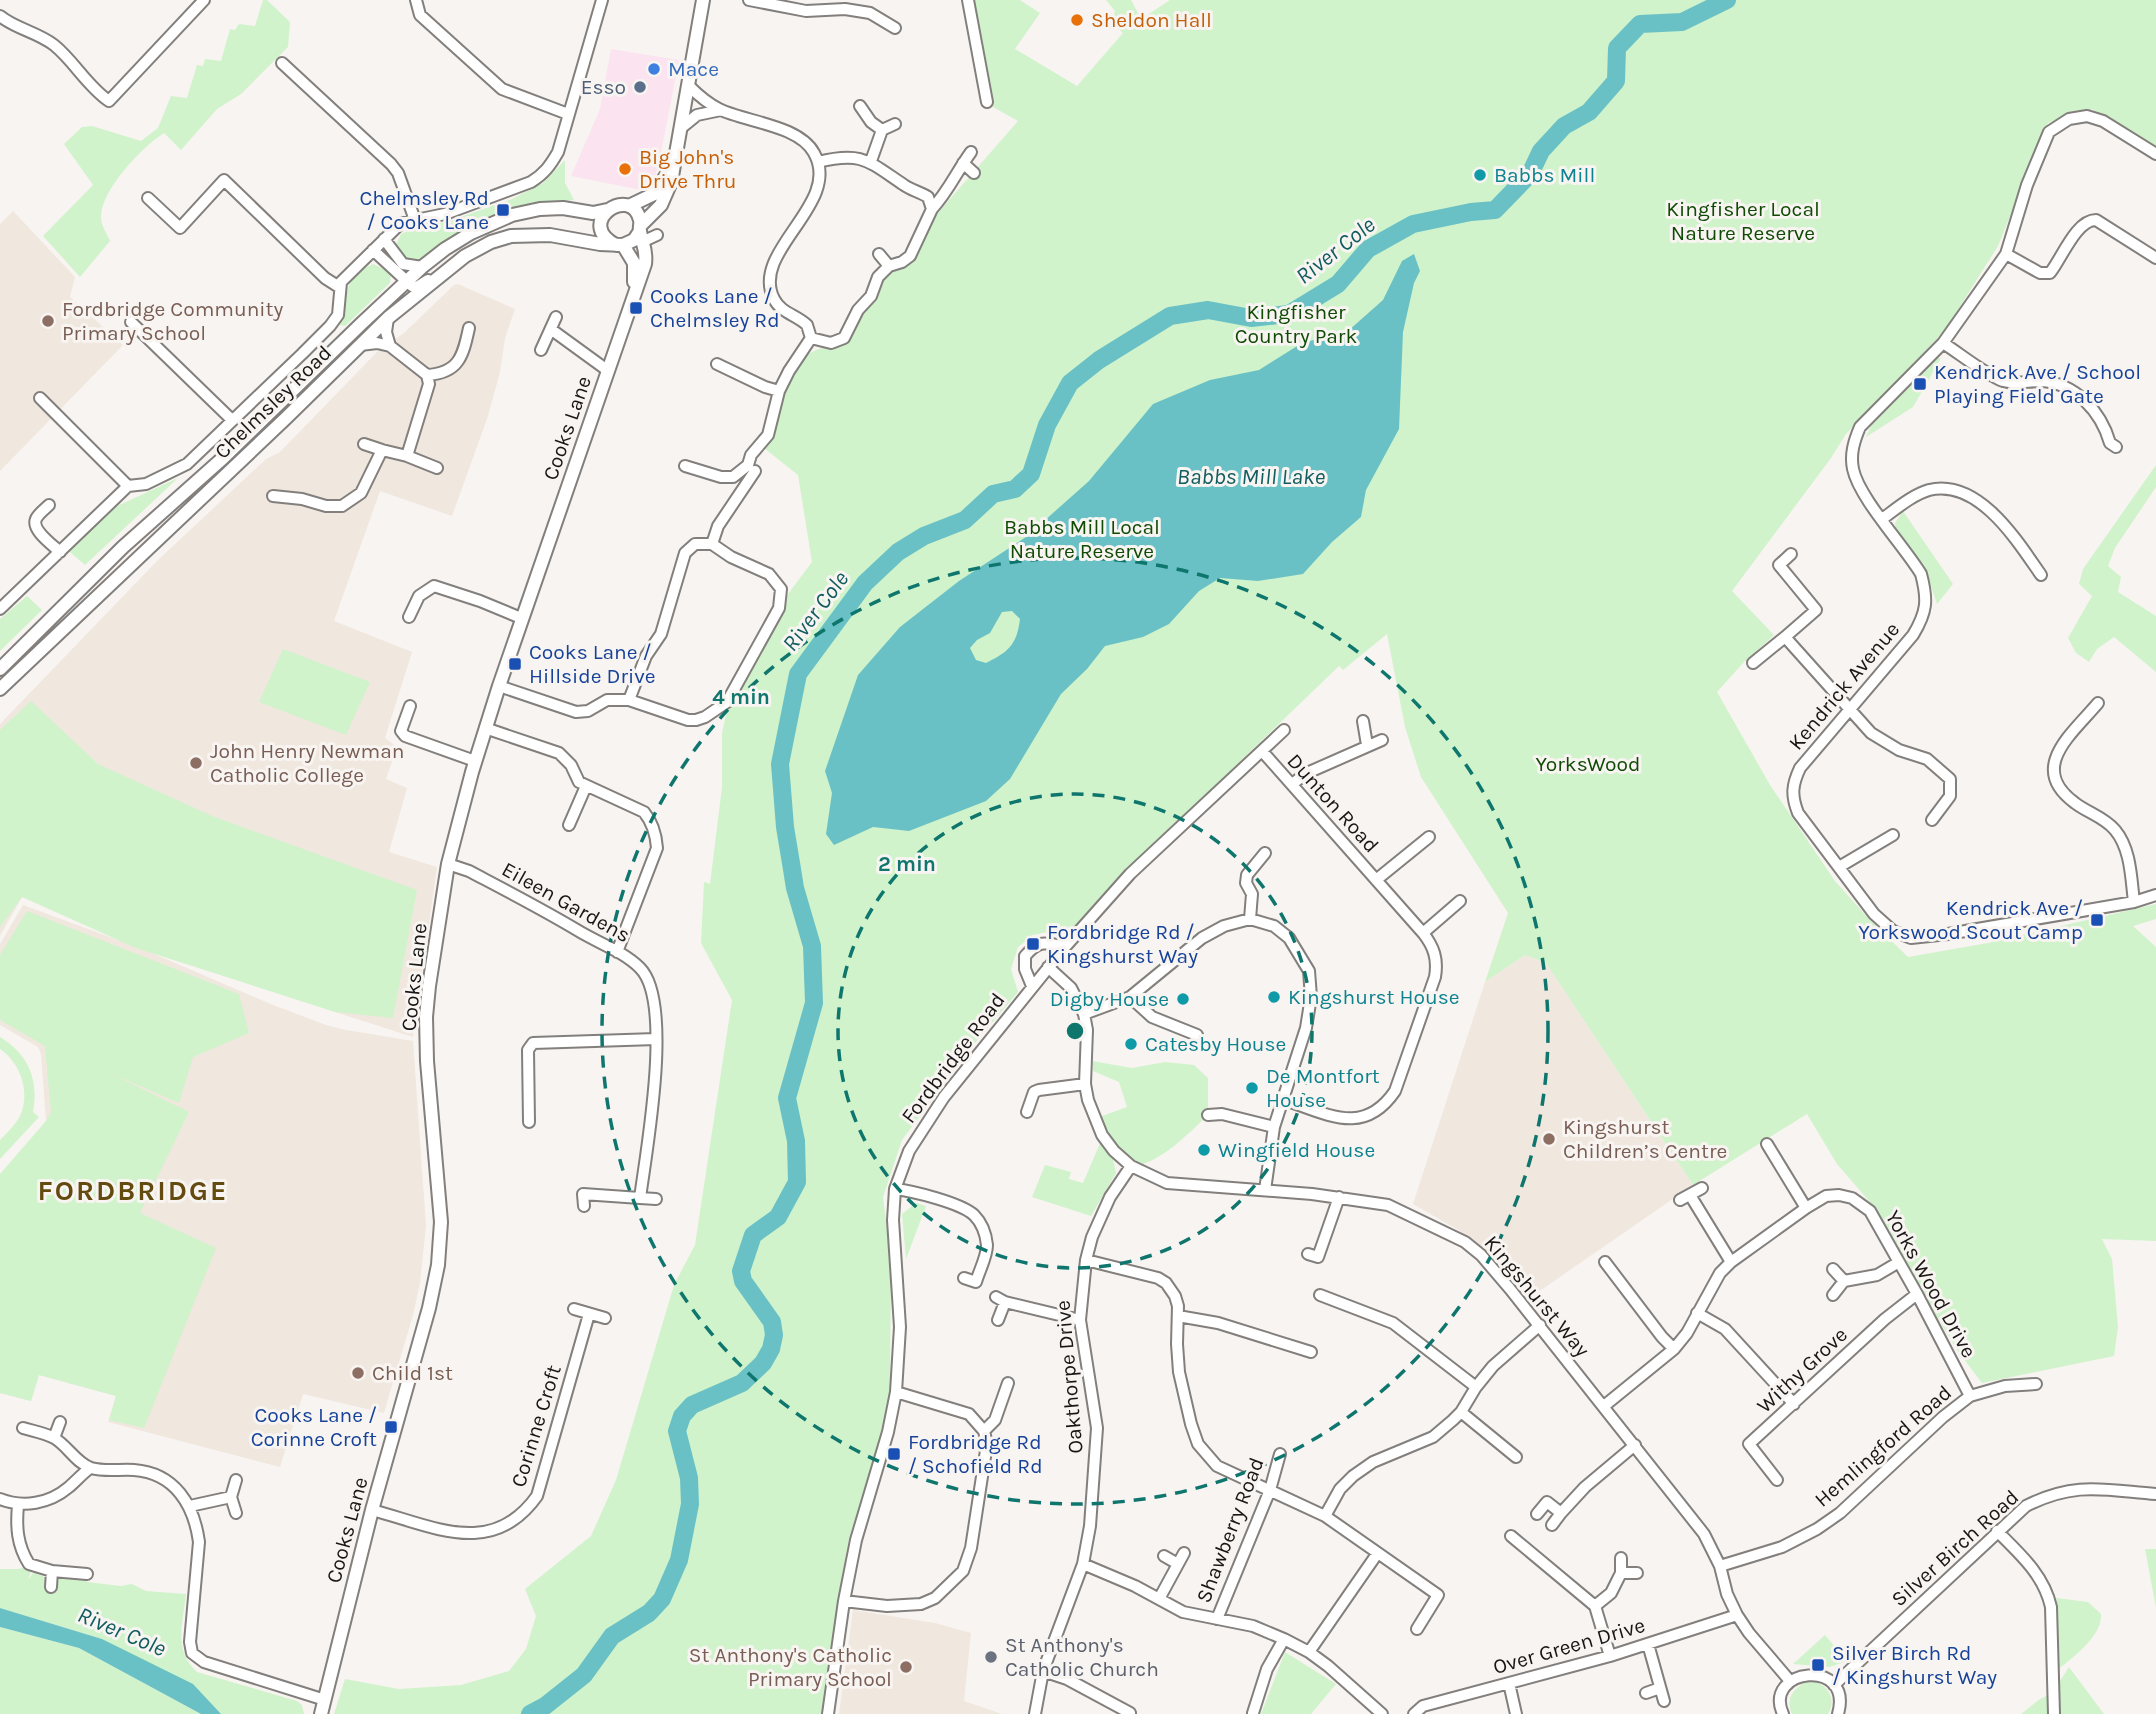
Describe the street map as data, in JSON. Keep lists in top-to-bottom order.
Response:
{
  "streets": {
    "street": [
      "Chelmsley Road",
      "Cooks Lane",
      "Kendrick Avenue",
      "Dunton Road",
      "Eileen Gardens",
      "Fordbridge Road",
      "Yorks Wood Drive",
      "Kingshurst Way",
      "Withy Grove",
      "Oakthorpe Drive",
      "Corinne Croft",
      "Hemlingford Road",
      "Shawberry Road",
      "Silver Birch Road",
      "Over Green Drive"
    ]
  },
  "crossings": [
    ["Chelmsley Road", "Cooks Lane"],
    ["Cooks Lane", "Eileen Gardens"],
    ["Cooks Lane", "Corinne Croft"],
    ["Dunton Road", "Fordbridge Road"],
    ["Fordbridge Road", "Kingshurst Way"],
    ["Yorks Wood Drive", "Kingshurst Way"],
    ["Yorks Wood Drive", "Withy Grove"],
    ["Yorks Wood Drive", "Hemlingford Road"],
    ["Kingshurst Way", "Oakthorpe Drive"],
    ["Kingshurst Way", "Hemlingford Road"],
    ["Kingshurst Way", "Over Green Drive"]
  ],
  "districts": ["FORDBRIDGE"],
  "water": ["River Cole", "Babbs Mill Lake"],
  "parks": [
    "Kingfisher Local Nature Reserve",
    "Kingfisher Country Park",
    "Babbs Mill Local Nature Reserve",
    "YorksWood"
  ],
  "places": {
    "other": [
      "Sheldon Hall",
      "Mace",
      "Esso",
      "Big John's Drive Thru",
      "Babbs Mill",
      "Fordbridge Community Primary School",
      "John Henry Newman Catholic College",
      "Kingshurst House",
      "Digby House",
      "Catesby House",
      "De Montfort House",
      "Kingshurst Children’s Centre",
      "Wingfield House",
      "Child 1st",
      "St Anthony's Catholic Church",
      "St Anthony's Catholic Primary School"
    ],
    "transit": [
      "Chelmsley Rd / Cooks Lane",
      "Cooks Lane / Chelmsley Rd",
      "Kendrick Ave / School Playing Field Gate",
      "Cooks Lane / Hillside Drive",
      "Kendrick Ave / Yorkswood Scout Camp",
      "Fordbridge Rd / Kingshurst Way",
      "Cooks Lane / Corinne Croft",
      "Fordbridge Rd / Schofield Rd",
      "Silver Birch Rd / Kingshurst Way"
    ]
  },
  "rings": ["4 min", "2 min"]
}
